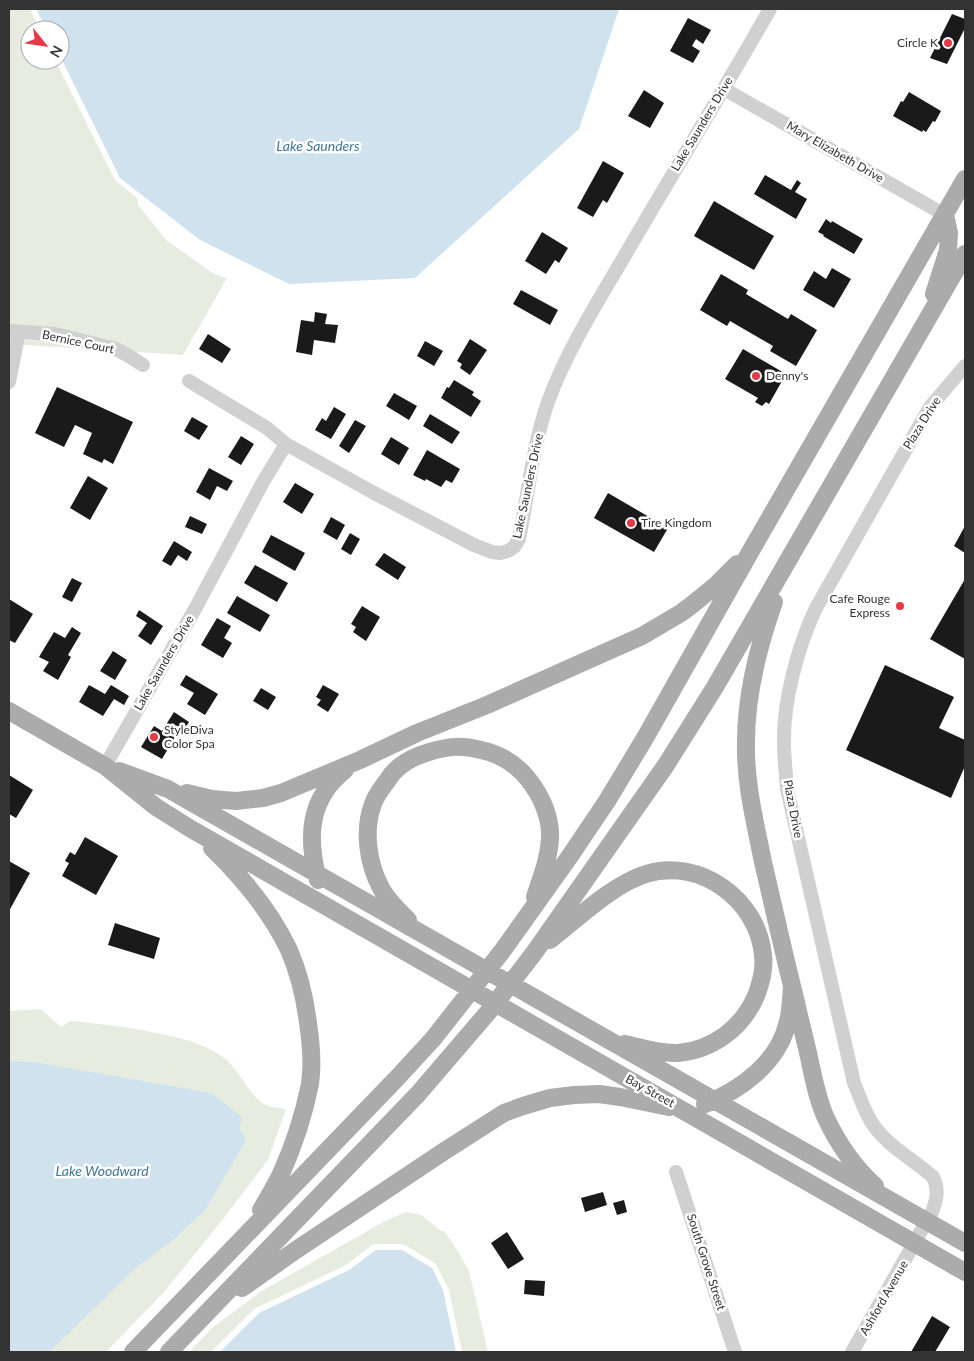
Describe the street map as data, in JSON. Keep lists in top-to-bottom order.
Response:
{
  "streets": {
    "main road": ["Bay Street"],
    "street": [
      "Lake Saunders Drive",
      "Mary Elizabeth Drive",
      "Bernice Court",
      "Plaza Drive",
      "South Grove Street",
      "Ashford Avenue"
    ]
  },
  "crossings": [
    ["Lake Saunders Drive", "Mary Elizabeth Drive"],
    ["Plaza Drive", "Bay Street"],
    ["Plaza Drive", "Ashford Avenue"],
    ["Bay Street", "Ashford Avenue"]
  ],
  "water": ["Lake Saunders", "Lake Woodward"],
  "places": [
    "Circle K",
    "Denny's",
    "Tire Kingdom",
    "Cafe Rouge Express",
    "StyleDiva Color Spa"
  ],
  "north": "bottom right"
}
